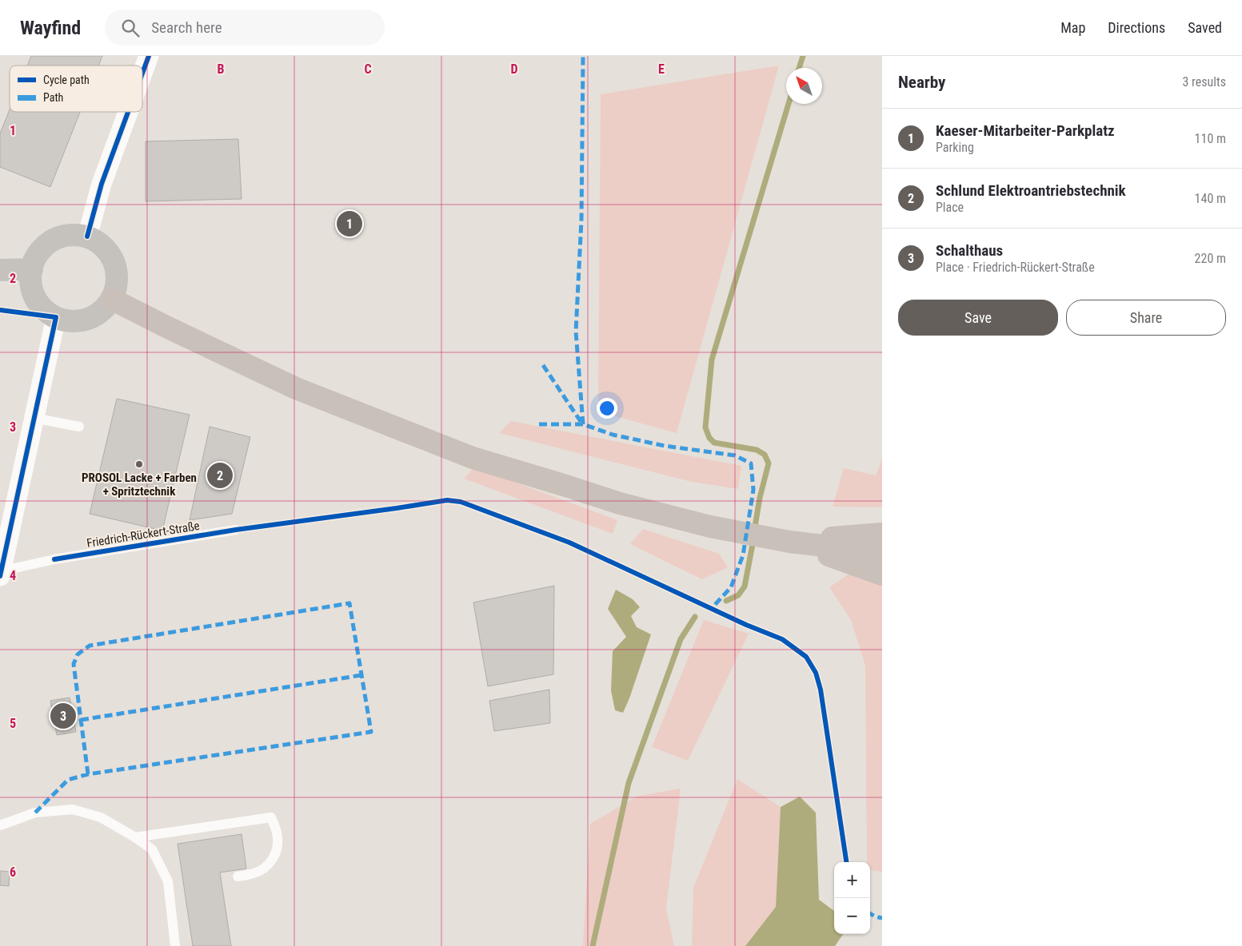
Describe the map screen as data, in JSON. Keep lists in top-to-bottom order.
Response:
{
  "streets": {
    "street": ["Friedrich-Rückert-Straße"]
  },
  "places": ["PROSOL Lacke + Farben + Spritztechnik"],
  "legend": ["Cycle path", "Path"],
  "north": "top left",
  "page": {
    "header": "Wayfind",
    "search": "Search here",
    "nav": ["Map", "Directions", "Saved"],
    "heading": ["Nearby", "3 results"],
    "list": [
      {
        "mark": "1",
        "name": "Kaeser-Mitarbeiter-Parkplatz",
        "note": "Parking",
        "value": "110 m"
      },
      {
        "mark": "2",
        "name": "Schlund Elektroantriebstechnik",
        "note": "Place",
        "value": "140 m"
      },
      {
        "mark": "3",
        "name": "Schalthaus",
        "note": "Place · Friedrich-Rückert-Straße",
        "value": "220 m"
      }
    ],
    "pins": ["1", "2", "3"],
    "buttons": ["Save", "Share"],
    "map_buttons": ["+", "−"]
  },
  "grid": {
    "columns": [
      "B",
      "C",
      "D",
      "E"
    ],
    "rows": [
      "1",
      "2",
      "3",
      "4",
      "5",
      "6"
    ]
  }
}
